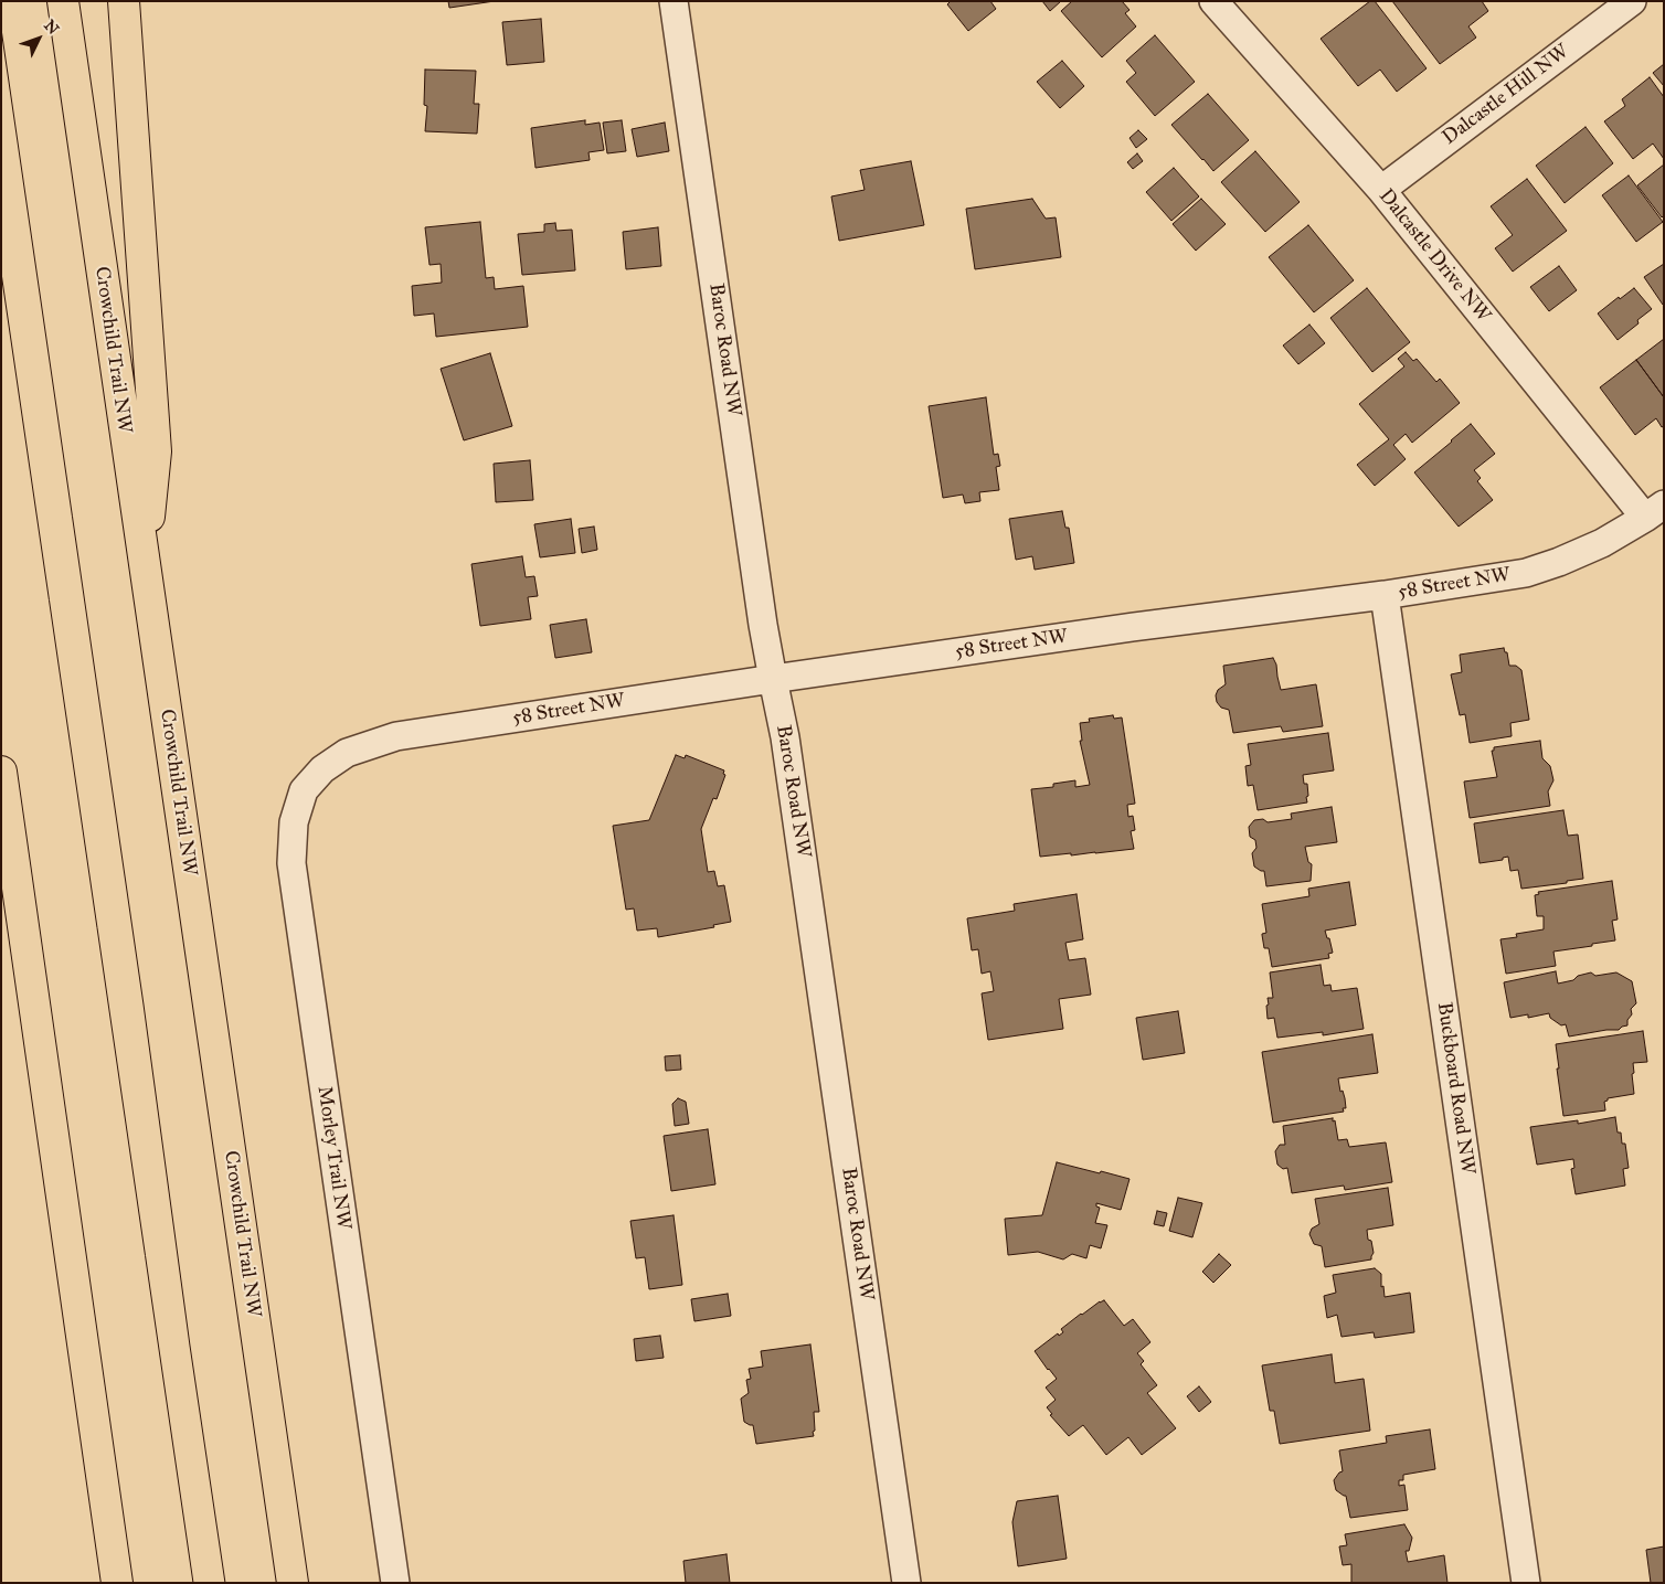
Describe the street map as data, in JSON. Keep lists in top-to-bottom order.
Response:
{
  "streets": {
    "highway": ["Crowchild Trail NW"],
    "street": [
      "Dalcastle Hill NW",
      "Dalcastle Drive NW",
      "Baroc Road NW",
      "58 Street NW",
      "Buckboard Road NW",
      "Morley Trail NW"
    ]
  },
  "crossings": [
    ["Dalcastle Hill NW", "Dalcastle Drive NW"],
    ["Dalcastle Drive NW", "58 Street NW"],
    ["Baroc Road NW", "58 Street NW"],
    ["58 Street NW", "Buckboard Road NW"],
    ["58 Street NW", "Morley Trail NW"]
  ],
  "north": "top right"
}
